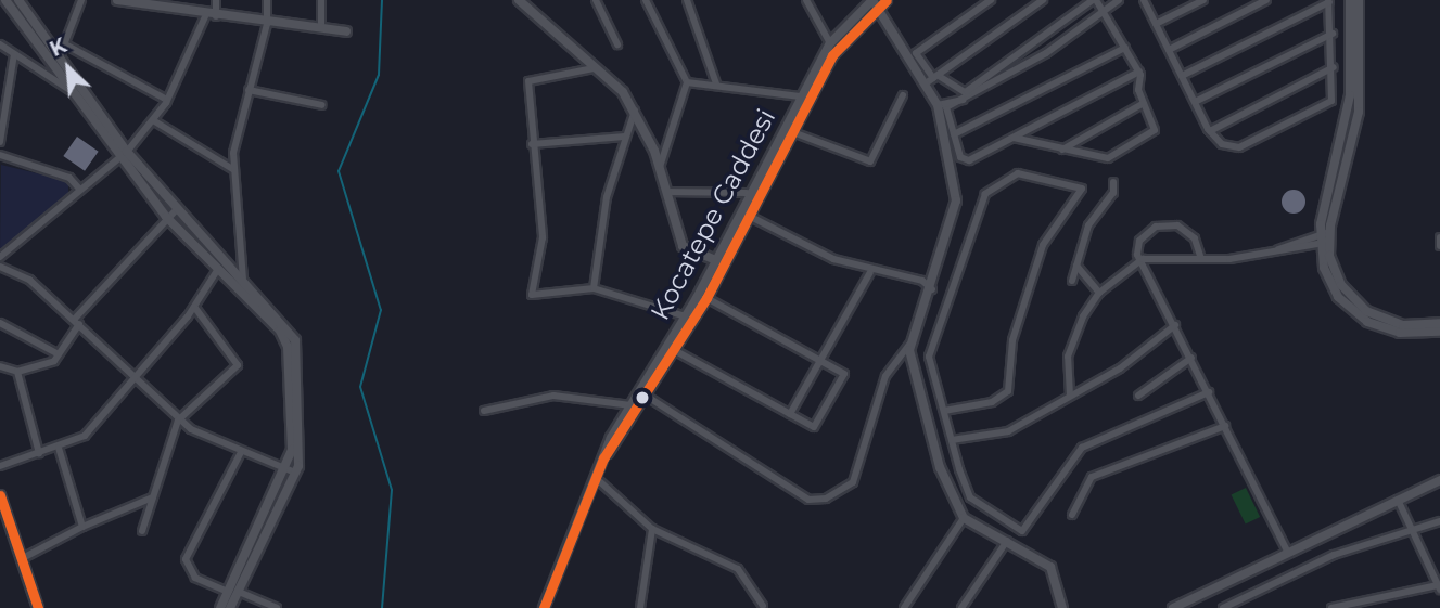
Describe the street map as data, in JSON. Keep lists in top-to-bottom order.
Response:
{
  "streets": {
    "main road": ["Kocatepe Caddesi"]
  },
  "north": "top left"
}
